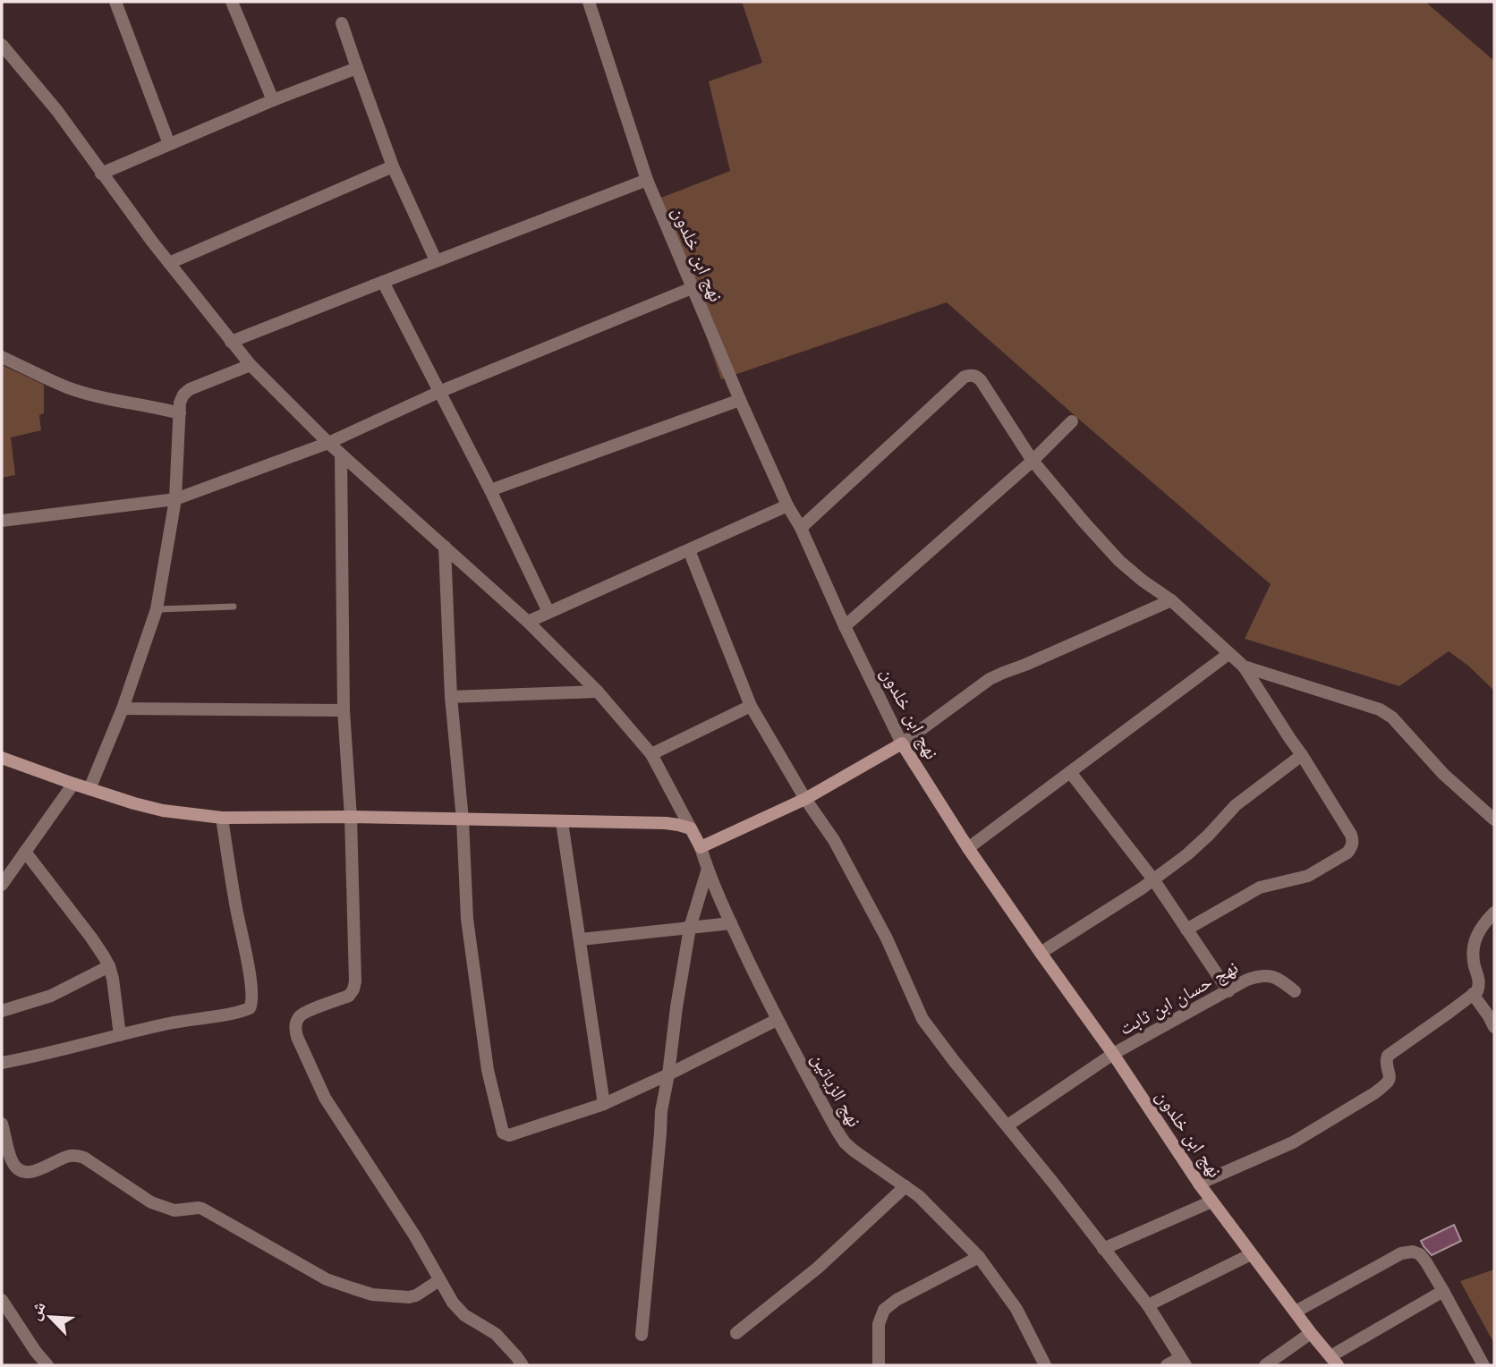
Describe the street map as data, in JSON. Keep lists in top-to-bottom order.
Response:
{
  "streets": {
    "street": ["نهج ابن خلدون", "نهج حسان ابن ثابت", "نهج الزياتين"]
  },
  "crossings": [
    ["نهج ابن خلدون", "نهج حسان ابن ثابت"]
  ],
  "north": "top left"
}
